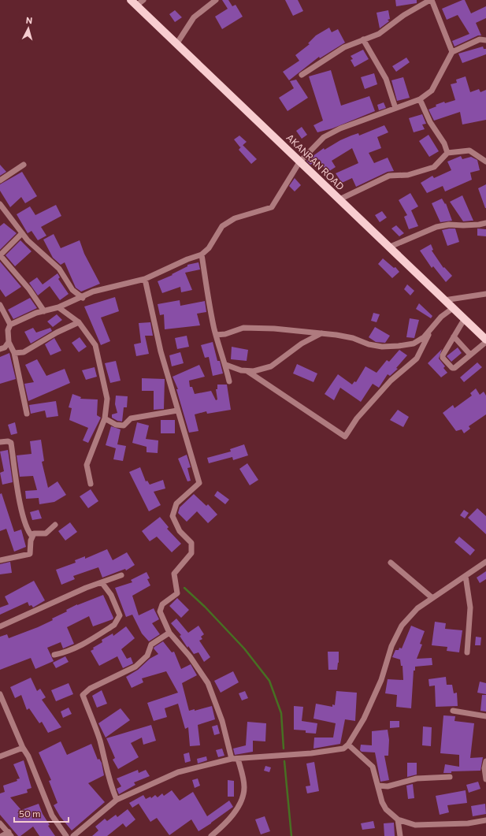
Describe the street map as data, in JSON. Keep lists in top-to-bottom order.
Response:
{
  "streets": {
    "main road": ["AKANRAN ROAD"]
  },
  "scale_bar": "50 m",
  "north": "top"
}
